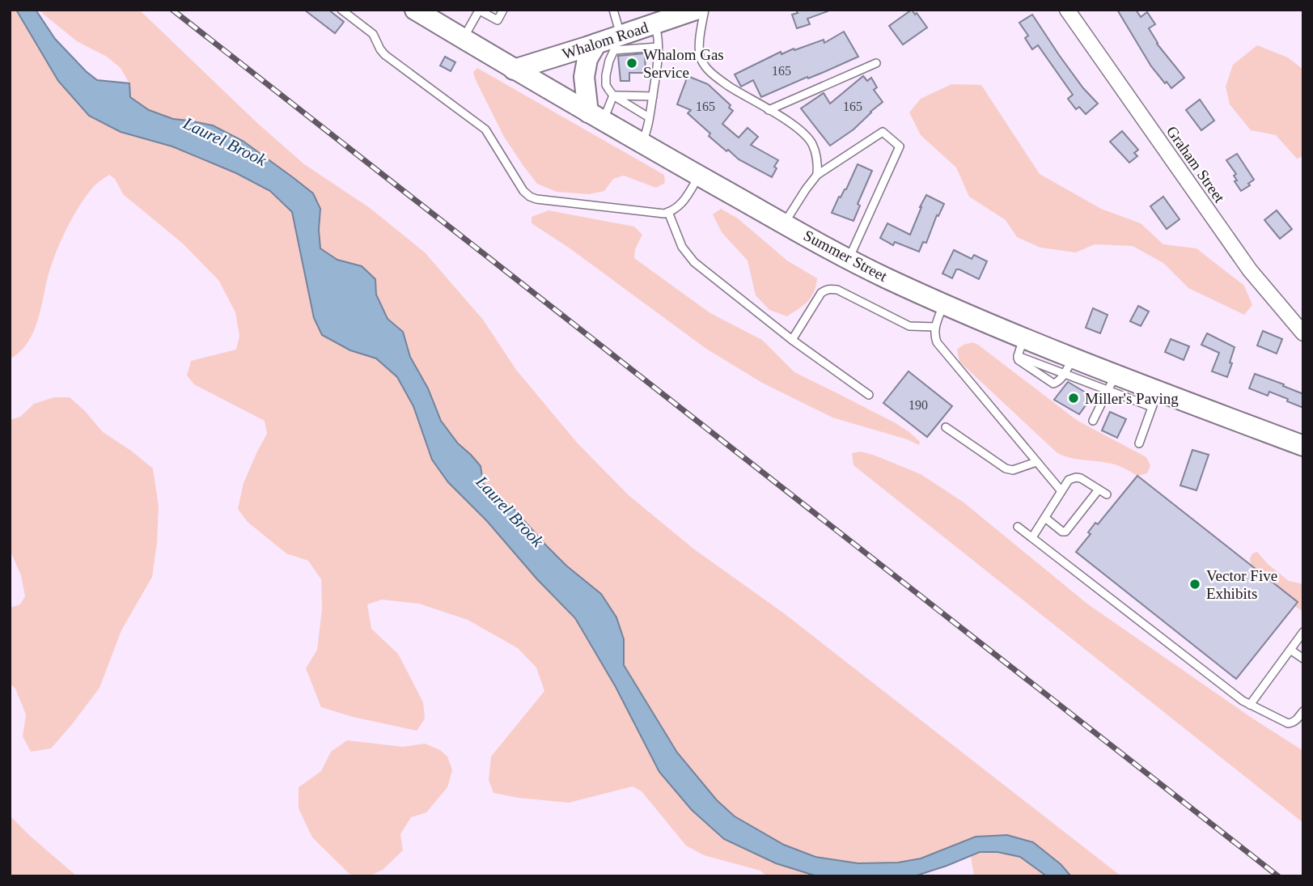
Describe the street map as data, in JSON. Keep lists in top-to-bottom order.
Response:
{
  "streets": {
    "main road": ["Whalom Road", "Summer Street"],
    "street": ["Graham Street"]
  },
  "crossings": [
    ["Whalom Road", "Summer Street"]
  ],
  "water": ["Laurel Brook"],
  "places": ["Whalom Gas Service", "Miller's Paving", "Vector Five Exhibits"],
  "house_numbers": [
    "165",
    "165",
    "165",
    "190"
  ]
}
